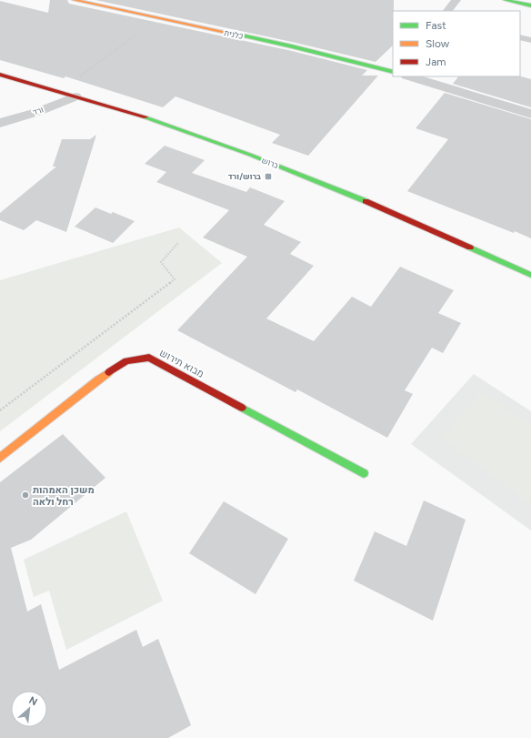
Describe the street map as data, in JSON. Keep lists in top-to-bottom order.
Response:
{
  "streets": {
    "street": [
      "כלנית",
      "ורד",
      "ברוש",
      "מבוא תירוש"
    ]
  },
  "crossings": [
    ["ורד", "ברוש"]
  ],
  "places": {
    "transit": ["ברוש/ורד"],
    "other": ["משכן האמהות רחל ולאה"]
  },
  "legend": ["Fast", "Slow", "Jam"],
  "north": "top right"
}
